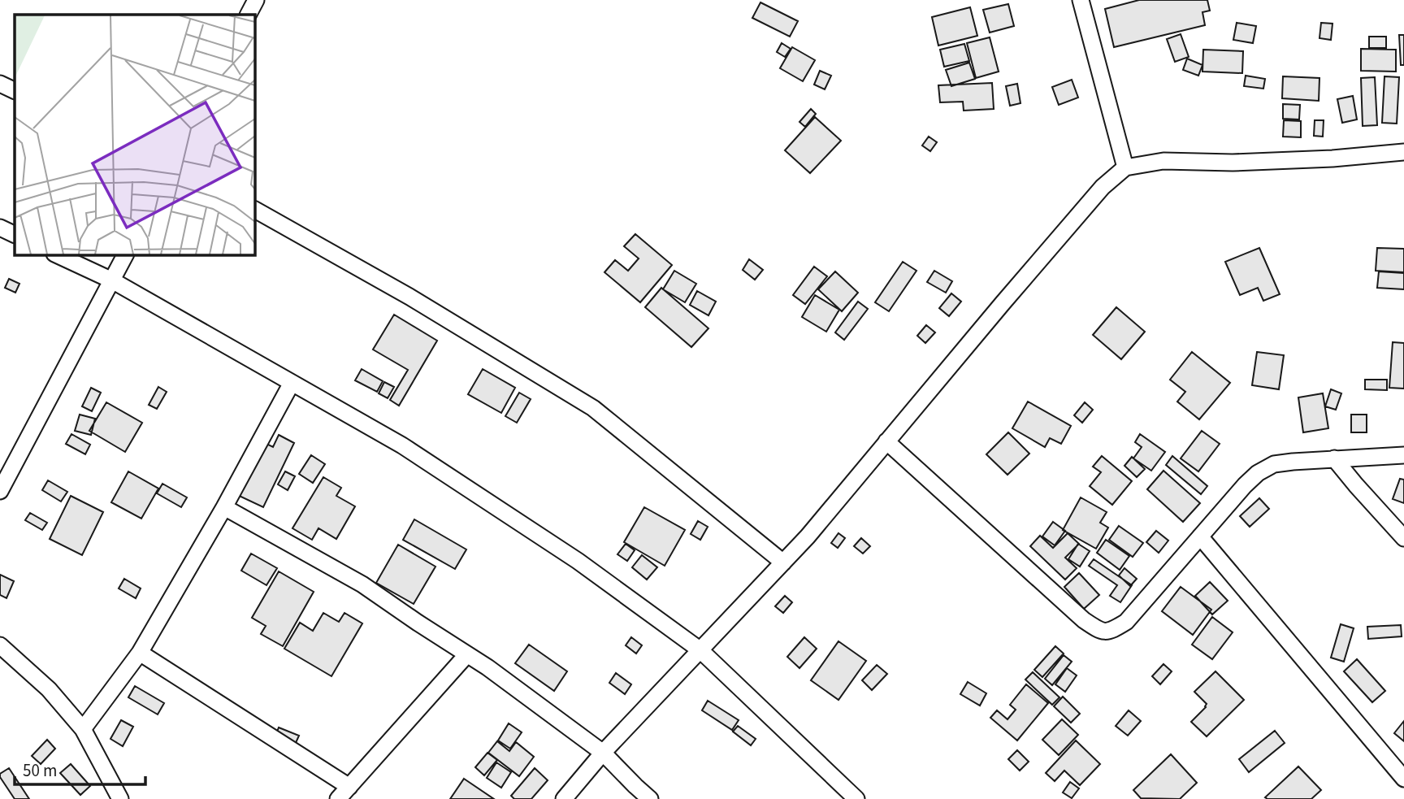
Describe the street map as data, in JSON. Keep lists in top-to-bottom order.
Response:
{
  "scale_bar": "50 m"
}
